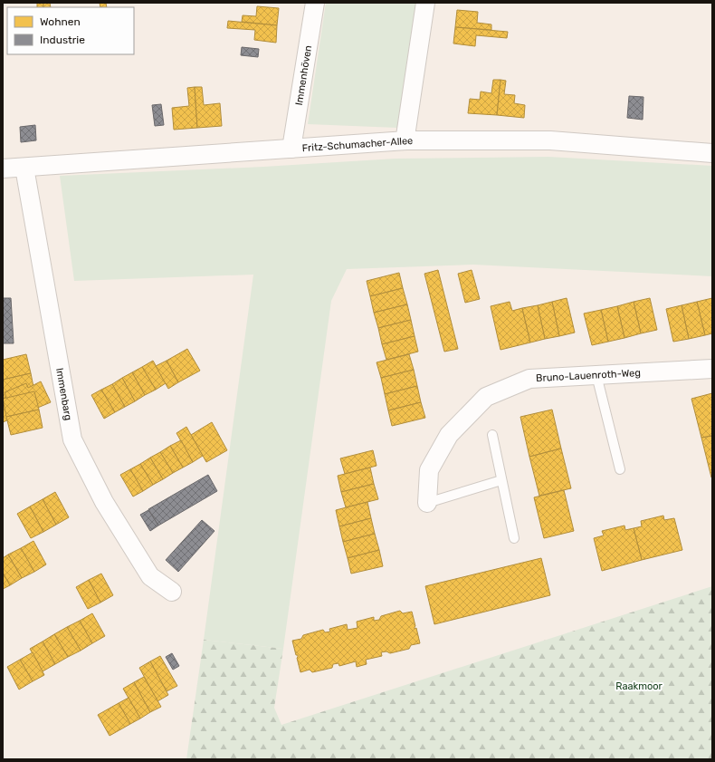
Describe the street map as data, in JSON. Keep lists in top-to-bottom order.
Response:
{
  "streets": {
    "street": [
      "Immenhöven",
      "Fritz-Schumacher-Allee",
      "Bruno-Lauenroth-Weg",
      "Immenbarg"
    ]
  },
  "crossings": [
    ["Immenhöven", "Fritz-Schumacher-Allee"],
    ["Fritz-Schumacher-Allee", "Immenbarg"]
  ],
  "parks": ["Raakmoor"],
  "legend": ["Wohnen", "Industrie"]
}
